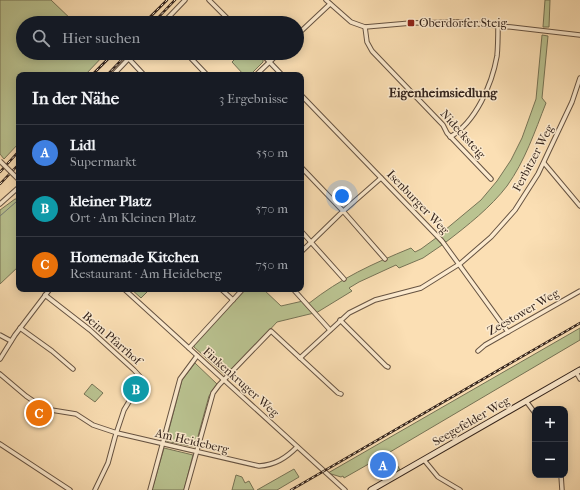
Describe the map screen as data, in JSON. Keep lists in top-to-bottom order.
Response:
{
  "streets": {
    "street": [
      "Nidecksteig",
      "Ferbitzer Weg",
      "Isenburger Weg",
      "Zeestower Weg",
      "Beim Pfarrhof",
      "Finkenkruger Weg",
      "Seegefelder Weg",
      "Am Heideberg"
    ]
  },
  "crossings": [
    ["Ferbitzer Weg", "Isenburger Weg"],
    ["Isenburger Weg", "Zeestower Weg"],
    ["Beim Pfarrhof", "Am Heideberg"],
    ["Finkenkruger Weg", "Am Heideberg"]
  ],
  "districts": ["Eigenheimsiedlung"],
  "places": {
    "transit": ["Oberdorfer Steig"]
  },
  "page": {
    "search": "Hier suchen",
    "heading": ["In der Nähe", "3 Ergebnisse"],
    "list": [
      {
        "mark": "A",
        "name": "Lidl",
        "note": "Supermarkt",
        "value": "550 m"
      },
      {
        "mark": "B",
        "name": "kleiner Platz",
        "note": "Ort · Am Kleinen Platz",
        "value": "570 m"
      },
      {
        "mark": "C",
        "name": "Homemade Kitchen",
        "note": "Restaurant · Am Heideberg",
        "value": "750 m"
      }
    ],
    "pins": ["B", "C", "A"],
    "map_buttons": ["+", "−"]
  }
}
